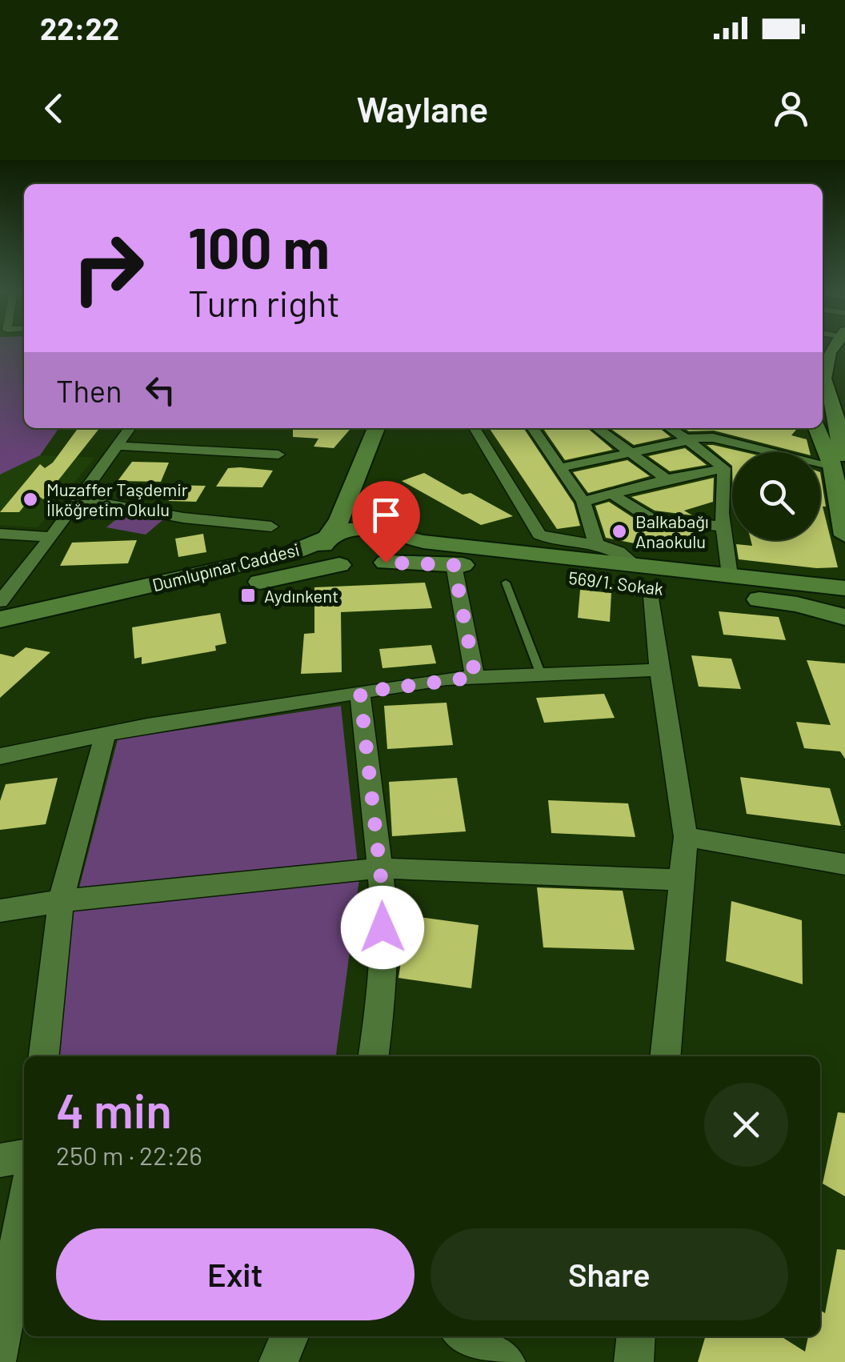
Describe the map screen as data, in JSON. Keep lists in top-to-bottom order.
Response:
{
  "streets": {
    "main road": ["Dumlupınar Caddesi", "569/1. Sokak"]
  },
  "crossings": [
    ["Dumlupınar Caddesi", "569/1. Sokak"]
  ],
  "places": {
    "other": ["Muzaffer Taşdemir İlköğretim Okulu", "Balkabağı Anaokulu"],
    "transit": ["Aydınkent"]
  },
  "page": {
    "status": "22:22",
    "header": "Waylane",
    "turn": ["100 m", "Turn right"],
    "then": "Then",
    "heading": ["4 min", "250 m · 22:26"],
    "buttons": ["Exit", "Share"]
  }
}
